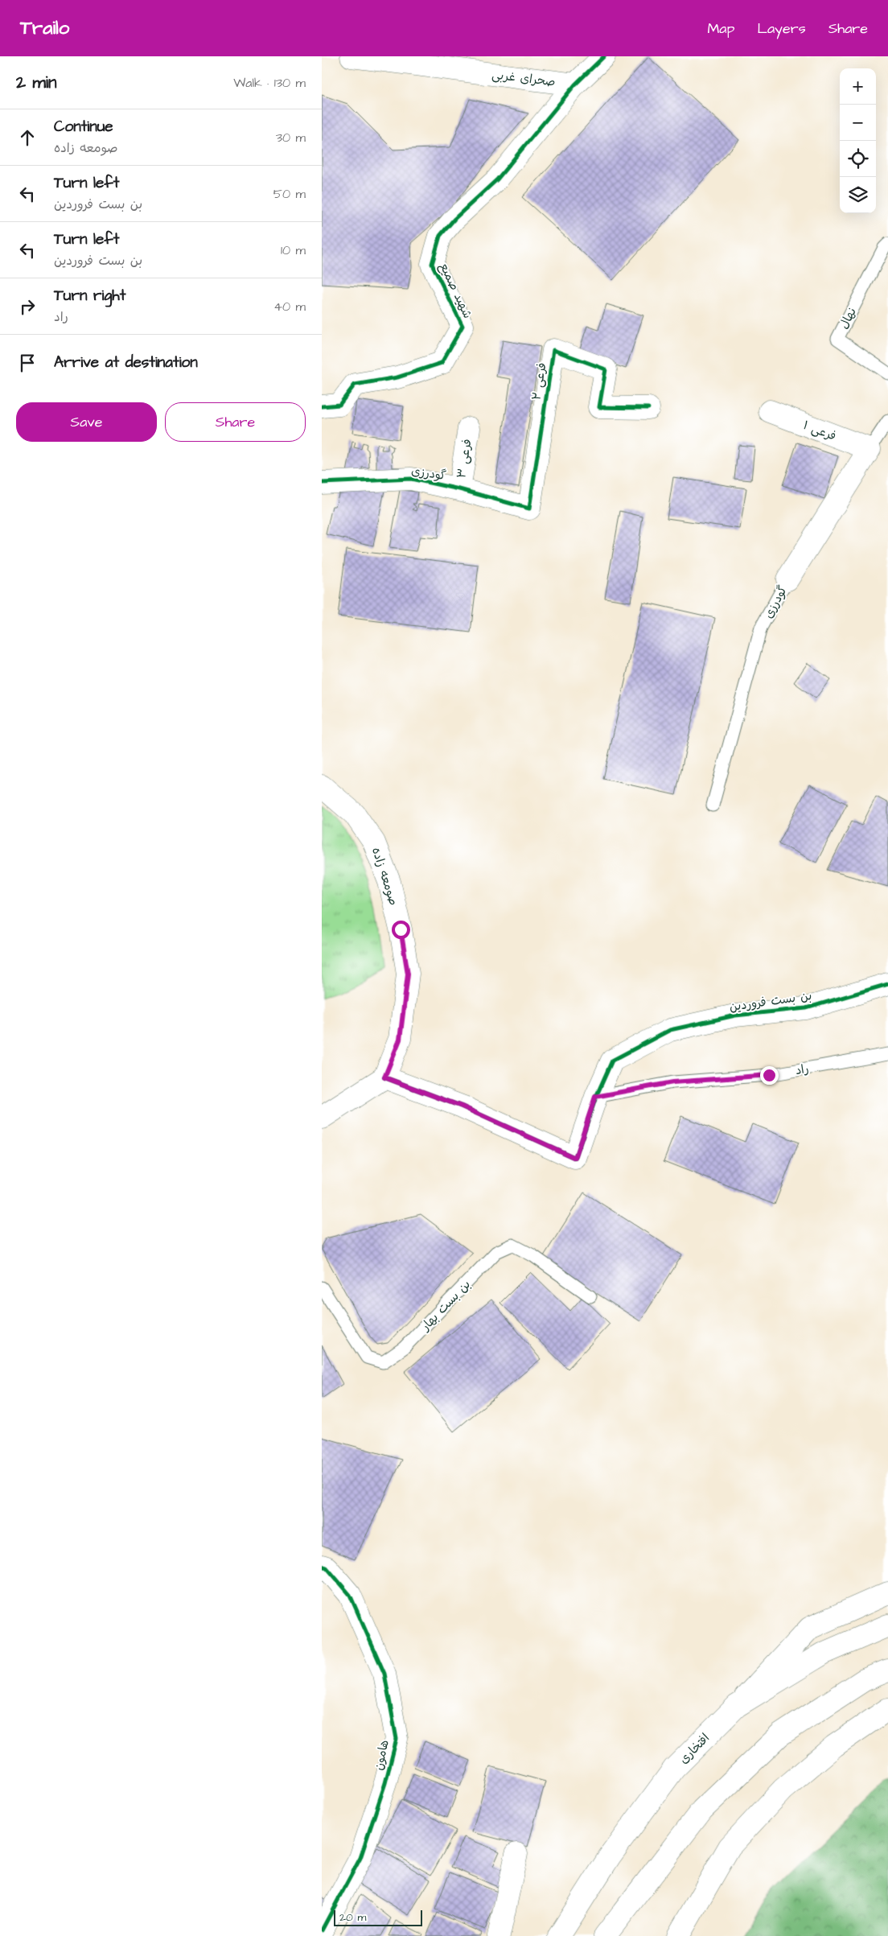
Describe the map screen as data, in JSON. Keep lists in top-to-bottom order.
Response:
{
  "streets": {
    "street": [
      "صحرای غربی",
      "شهید صمیع",
      "فرعی ۲",
      "فرعی ۱",
      "فرعی ۳",
      "گودرزی",
      "صومعه زاده",
      "بن بست فروردین",
      "افتخاری",
      "هامون"
    ],
    "lane": ["نهال", "راد", "بن بست بهار"]
  },
  "crossings": [
    ["صحرای غربی", "شهید صمیع"],
    ["فرعی ۲", "گودرزی"],
    ["فرعی ۱", "گودرزی"],
    ["فرعی ۳", "گودرزی"],
    ["صومعه زاده", "بن بست فروردین"],
    ["بن بست فروردین", "راد"]
  ],
  "scale_bar": "20 m",
  "page": {
    "header": "Trailo",
    "nav": ["Map", "Layers", "Share"],
    "heading": ["2 min", "Walk · 130 m"],
    "map_buttons": ["+", "−"],
    "list": [
      ["Continue", "صومعه زاده", "30 m"],
      ["Turn left", "بن بست فروردین", "50 m"],
      ["Turn left", "بن بست فروردین", "10 m"],
      ["Turn right", "راد", "40 m"],
      "Arrive at destination"
    ],
    "buttons": ["Save", "Share"],
    "scale": "20 m"
  }
}
